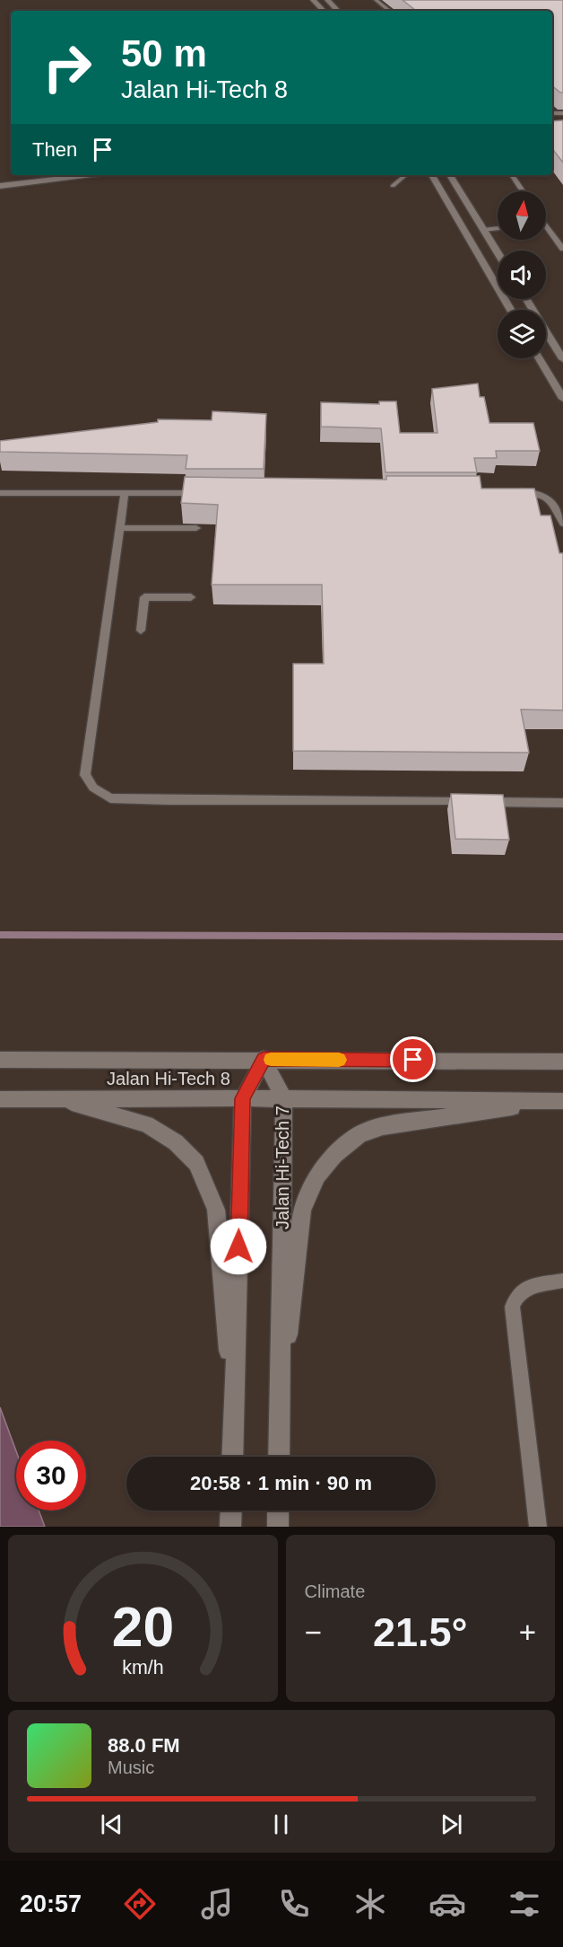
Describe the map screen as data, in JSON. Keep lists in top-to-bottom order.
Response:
{
  "streets": {
    "street": ["Jalan Hi-Tech 8", "Jalan Hi-Tech 7"]
  },
  "crossings": [
    ["Jalan Hi-Tech 8", "Jalan Hi-Tech 7"]
  ],
  "north": "top",
  "page": {
    "turn": ["50 m", "Jalan Hi-Tech 8"],
    "then": "Then",
    "limit": "30",
    "trip": "20:58 · 1 min · 90 m",
    "tile": "Climate",
    "heat": ["−", "21.5°", "+"],
    "song": ["88.0 FM", "Music"],
    "tabs": "20:57",
    "gauge": ["20", "km/h"]
  }
}
